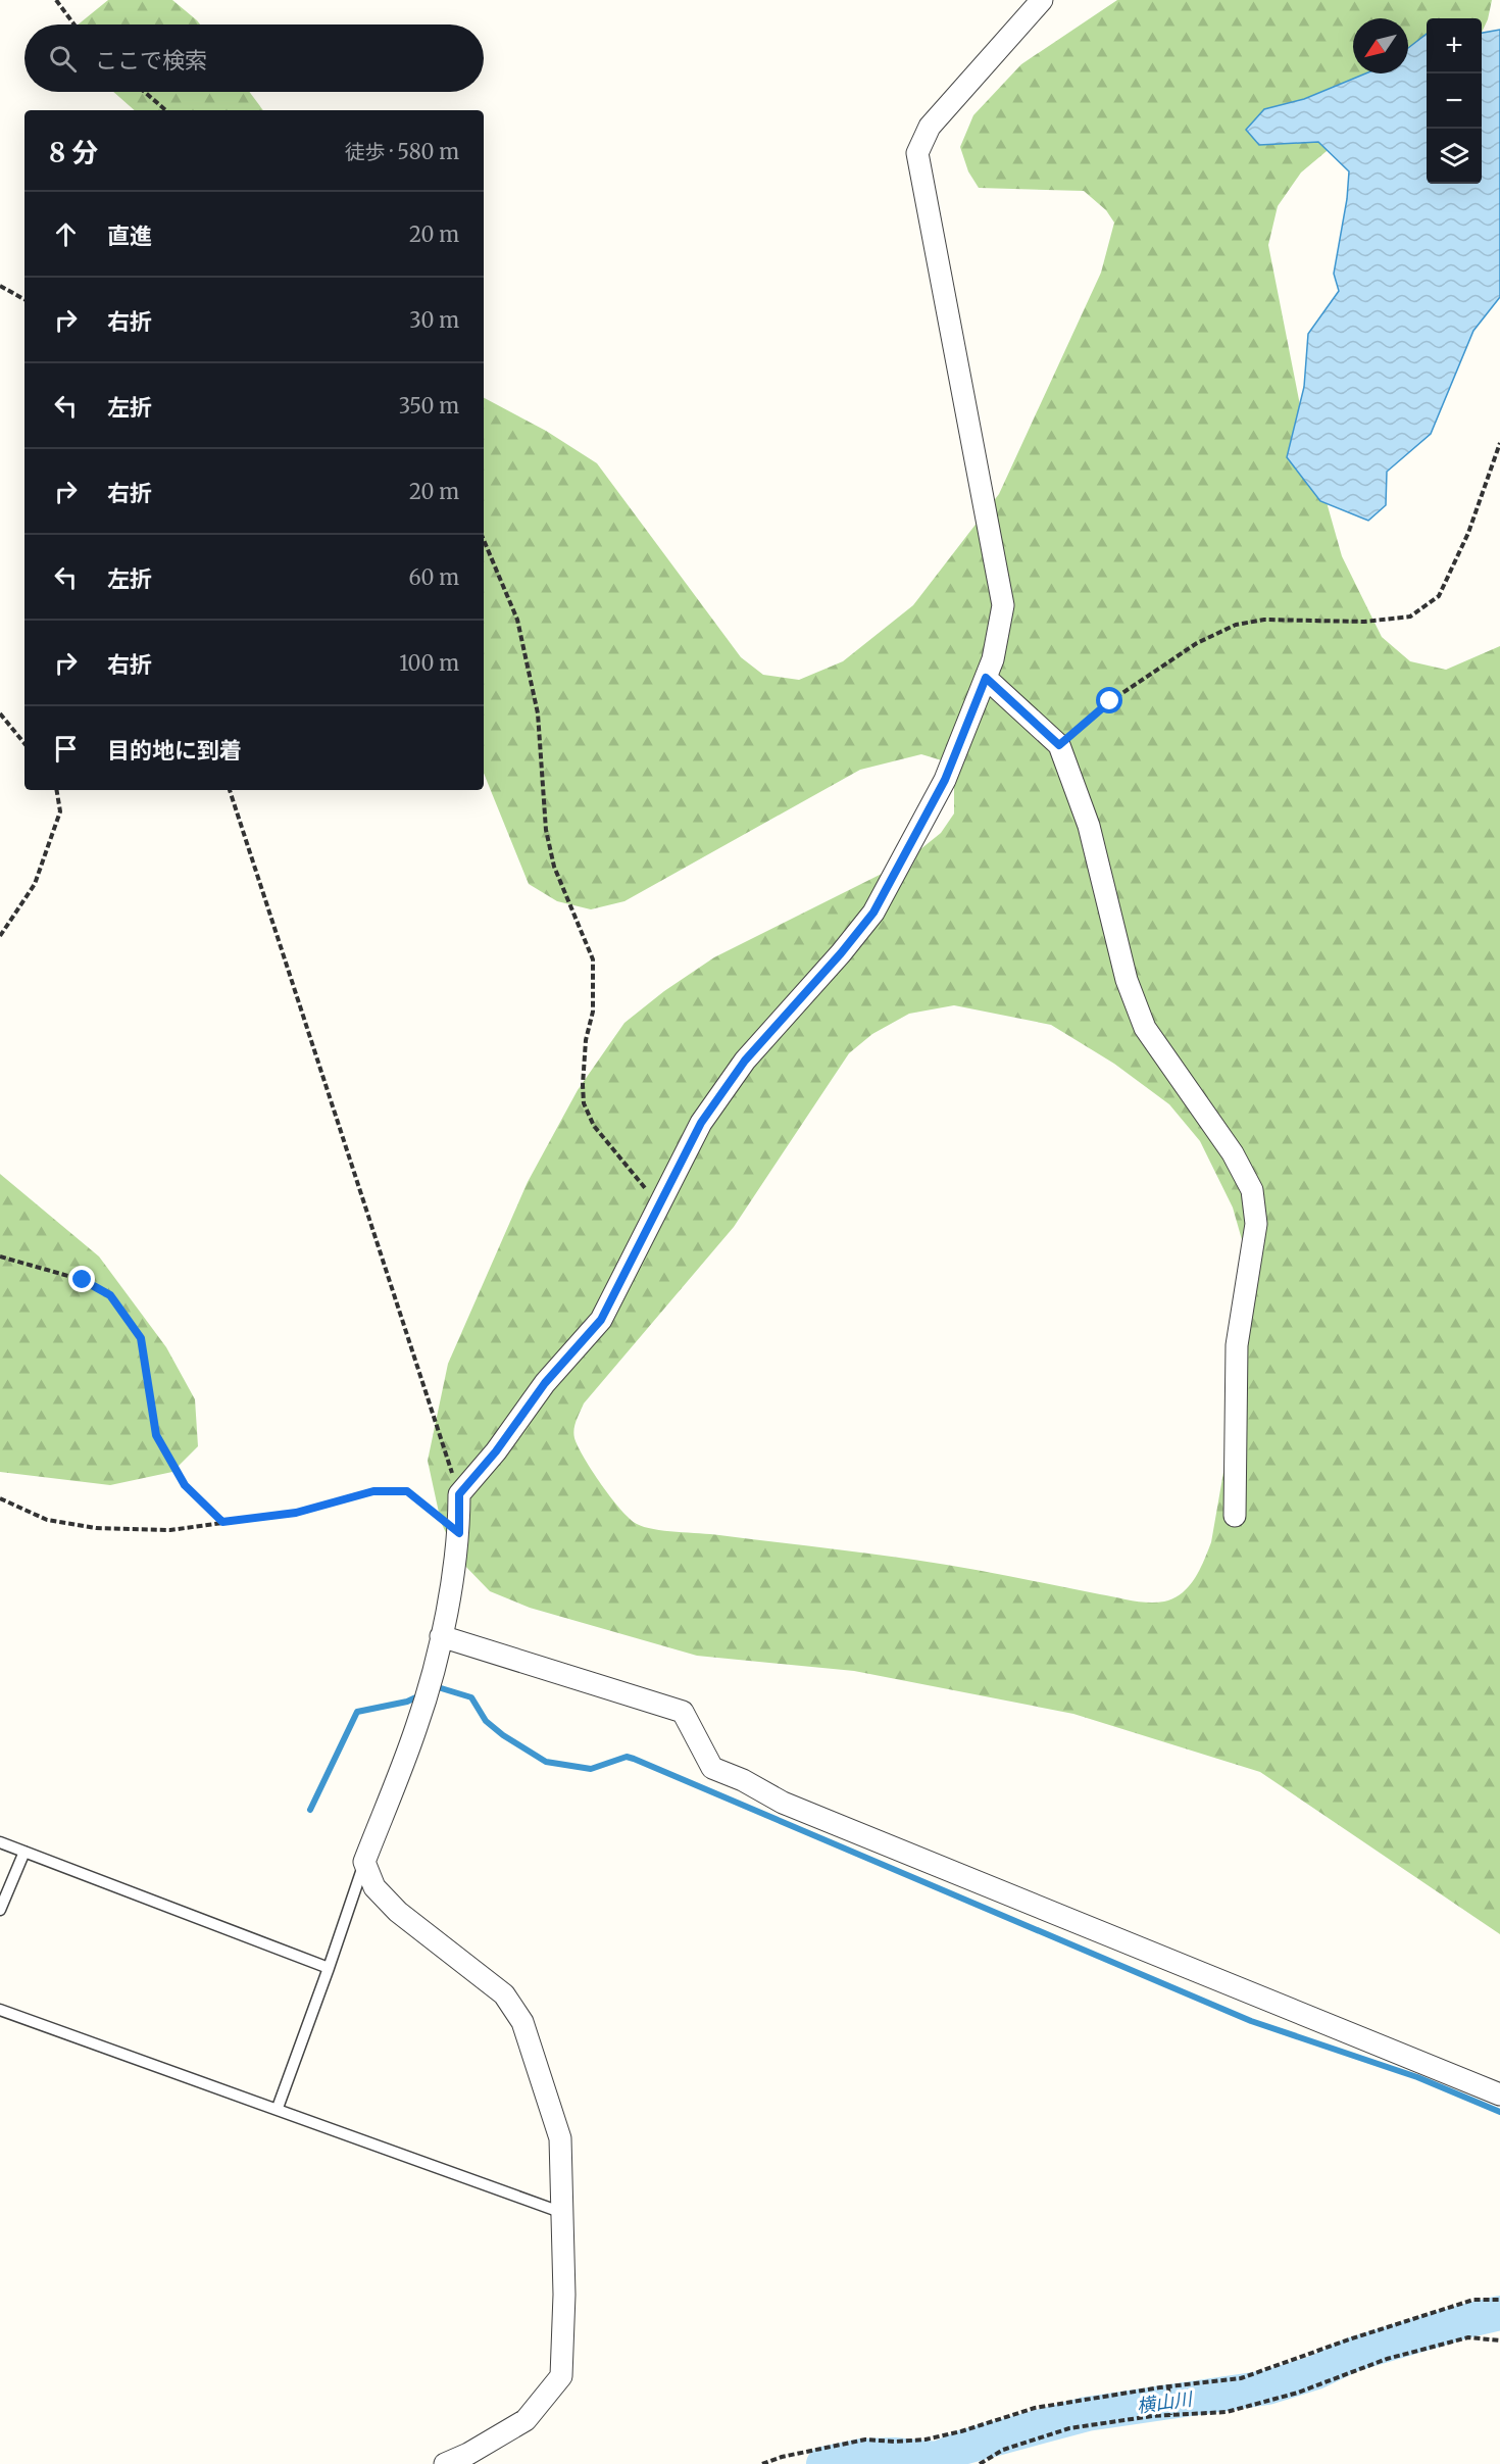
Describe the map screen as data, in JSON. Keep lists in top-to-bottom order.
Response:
{
  "water": ["横山川"],
  "north": "bottom left",
  "page": {
    "map_buttons": ["+", "−"],
    "search": "ここで検索",
    "heading": ["8 分", "徒歩 · 580 m"],
    "list": [
      ["直進", "20 m"],
      ["右折", "30 m"],
      ["左折", "350 m"],
      ["右折", "20 m"],
      ["左折", "60 m"],
      ["右折", "100 m"],
      "目的地に到着"
    ]
  }
}
